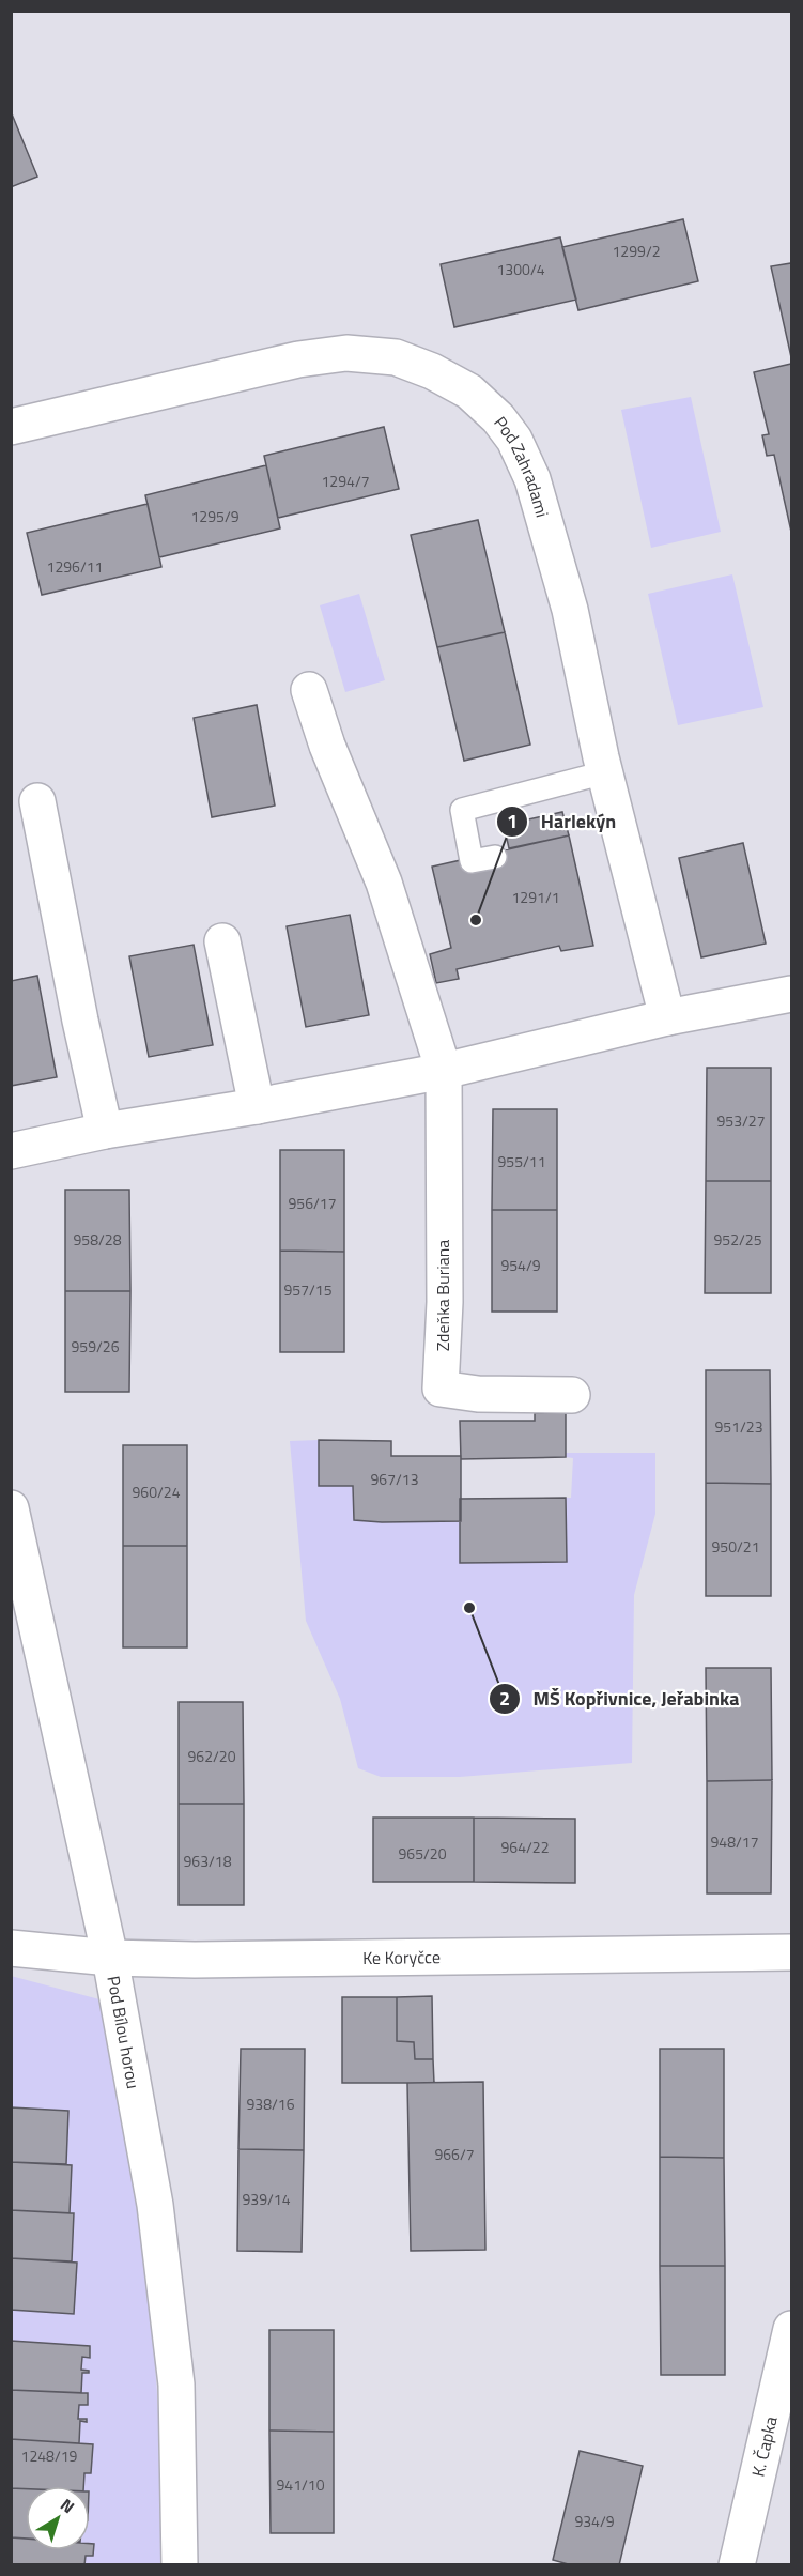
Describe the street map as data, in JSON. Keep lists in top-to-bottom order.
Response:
{
  "streets": {
    "street": [
      "Pod Zahradami",
      "Zdeňka Buriana",
      "Ke Koryčce",
      "Pod Bílou horou",
      "K. Čapka"
    ]
  },
  "crossings": [
    ["Ke Koryčce", "Pod Bílou horou"]
  ],
  "places": ["Harlekýn", "MŠ Kopřivnice, Jeřabinka"],
  "house_numbers": [
    "1299/2",
    "1300/4",
    "1294/7",
    "1295/9",
    "1296/11",
    "1291/1",
    "953/27",
    "955/11",
    "956/17",
    "958/28",
    "952/25",
    "954/9",
    "957/15",
    "959/26",
    "951/23",
    "967/13",
    "960/24",
    "950/21",
    "962/20",
    "948/17",
    "964/22",
    "965/20",
    "963/18",
    "938/16",
    "966/7",
    "939/14",
    "1248/19",
    "941/10",
    "934/9"
  ],
  "north": "top right"
}
